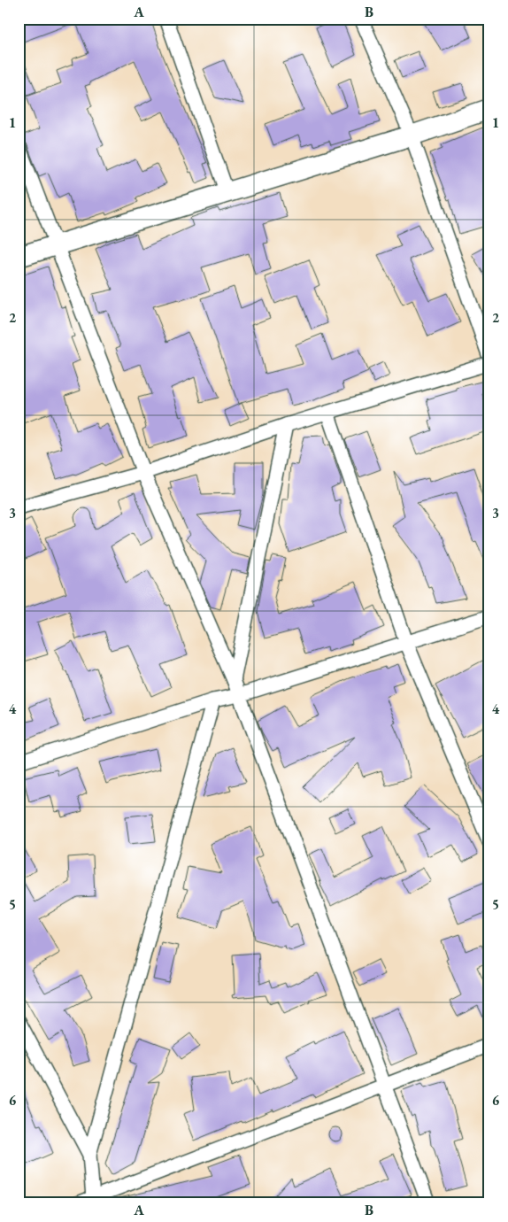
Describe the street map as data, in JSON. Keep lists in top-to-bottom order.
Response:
{
  "grid": {
    "columns": ["A", "B"],
    "rows": [
      "1",
      "2",
      "3",
      "4",
      "5",
      "6"
    ]
  }
}
